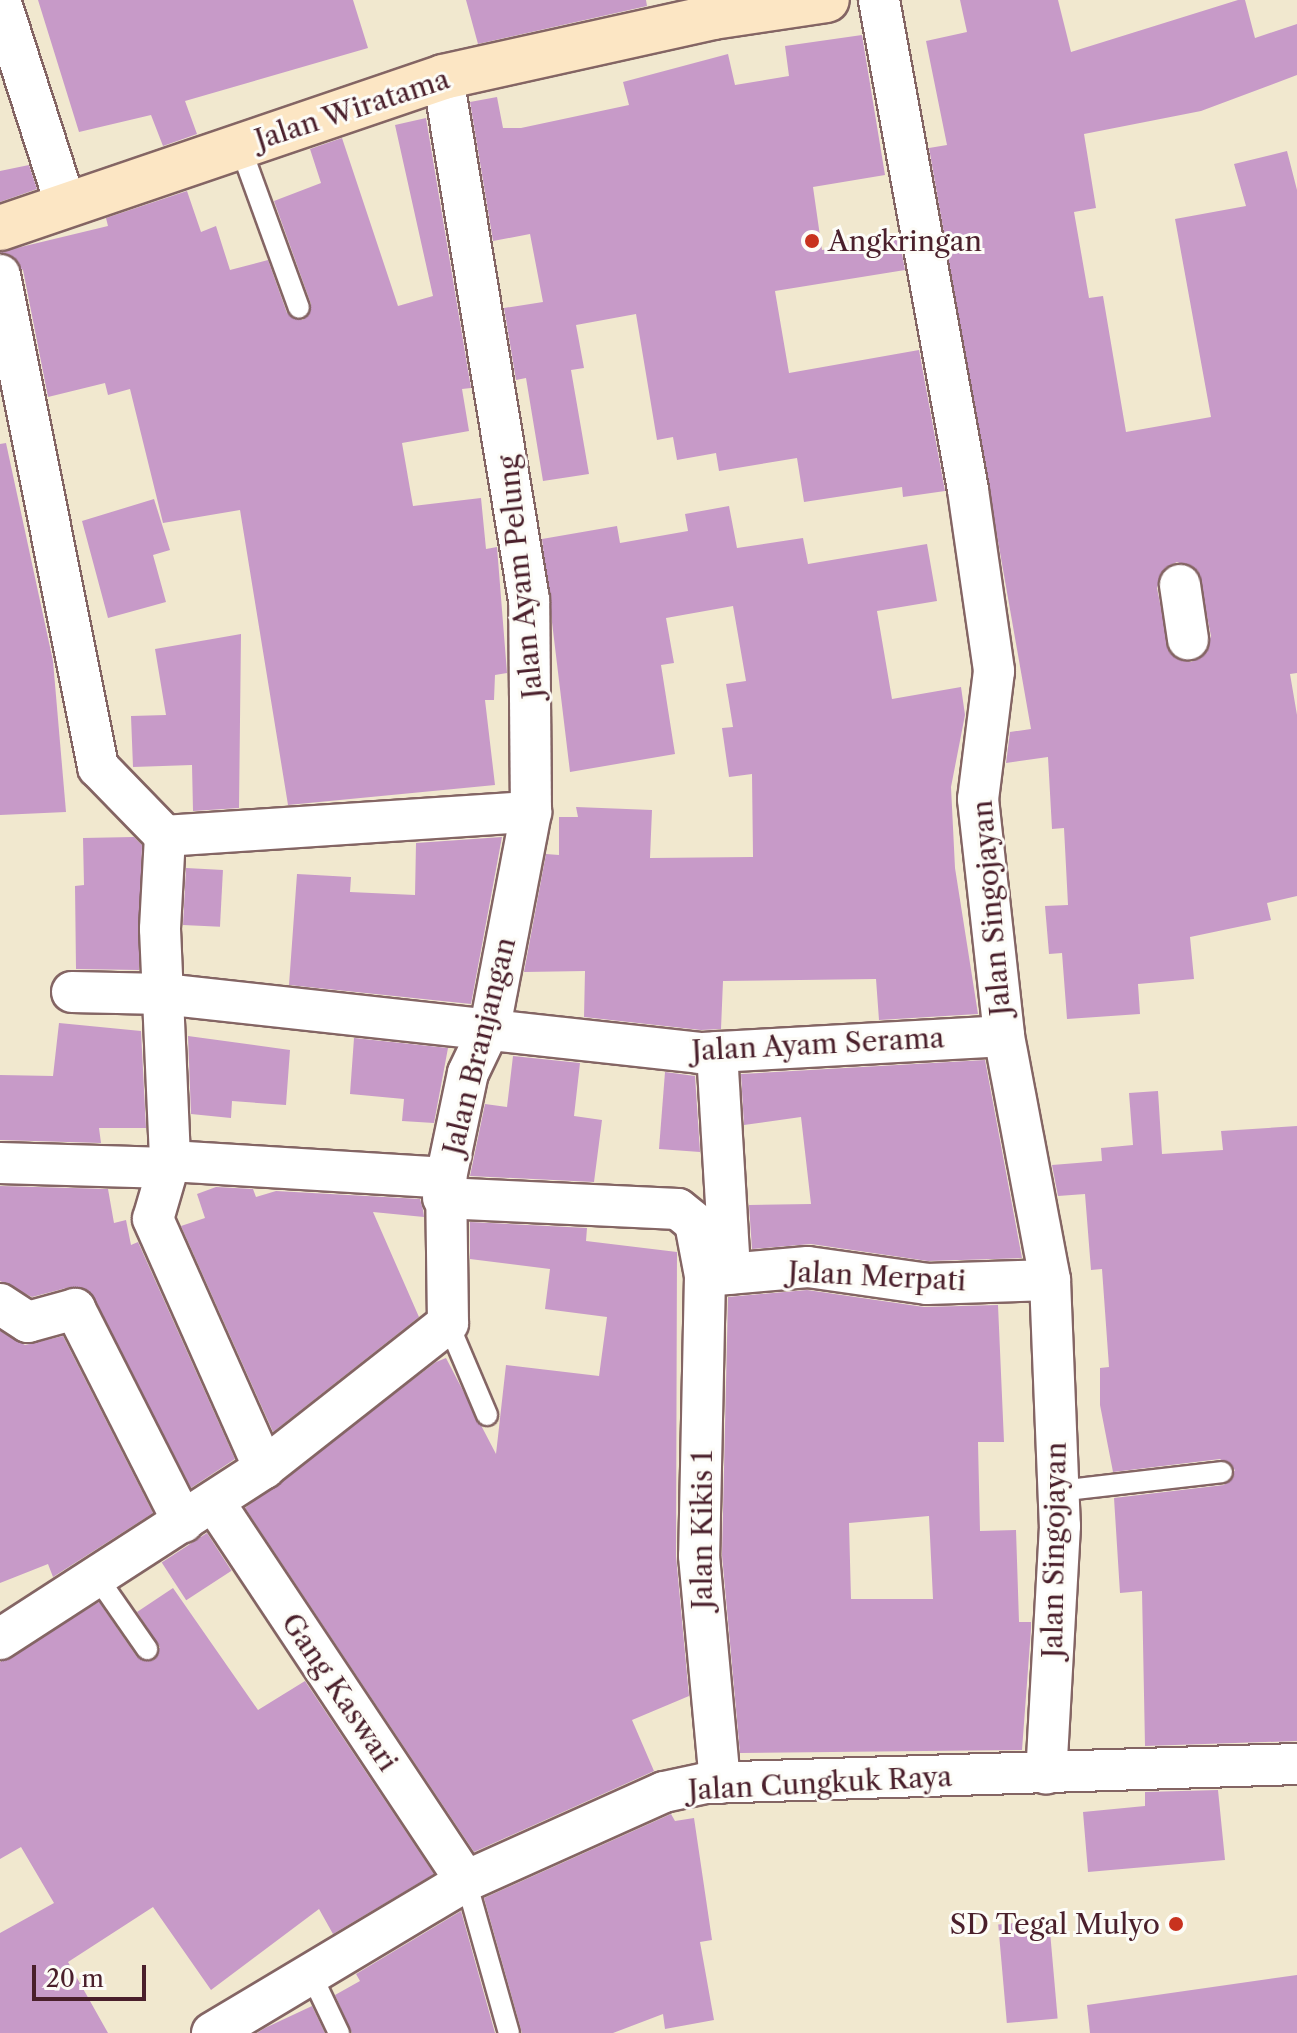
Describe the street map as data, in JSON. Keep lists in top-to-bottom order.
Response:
{
  "streets": {
    "street": [
      "Jalan Wiratama",
      "Jalan Ayam Pelung",
      "Jalan Singojayan",
      "Jalan Ayam Serama",
      "Jalan Branjangan",
      "Jalan Merpati",
      "Jalan Kikis 1",
      "Gang Kaswari",
      "Jalan Cungkuk Raya"
    ]
  },
  "crossings": [
    ["Jalan Wiratama", "Jalan Ayam Pelung"],
    ["Jalan Ayam Pelung", "Jalan Branjangan"],
    ["Jalan Singojayan", "Jalan Ayam Serama"],
    ["Jalan Singojayan", "Jalan Merpati"],
    ["Jalan Singojayan", "Jalan Cungkuk Raya"],
    ["Jalan Ayam Serama", "Jalan Branjangan"],
    ["Jalan Merpati", "Jalan Kikis 1"],
    ["Jalan Kikis 1", "Jalan Cungkuk Raya"],
    ["Gang Kaswari", "Jalan Cungkuk Raya"]
  ],
  "places": ["Angkringan", "SD Tegal Mulyo"],
  "scale_bar": "20 m"
}
